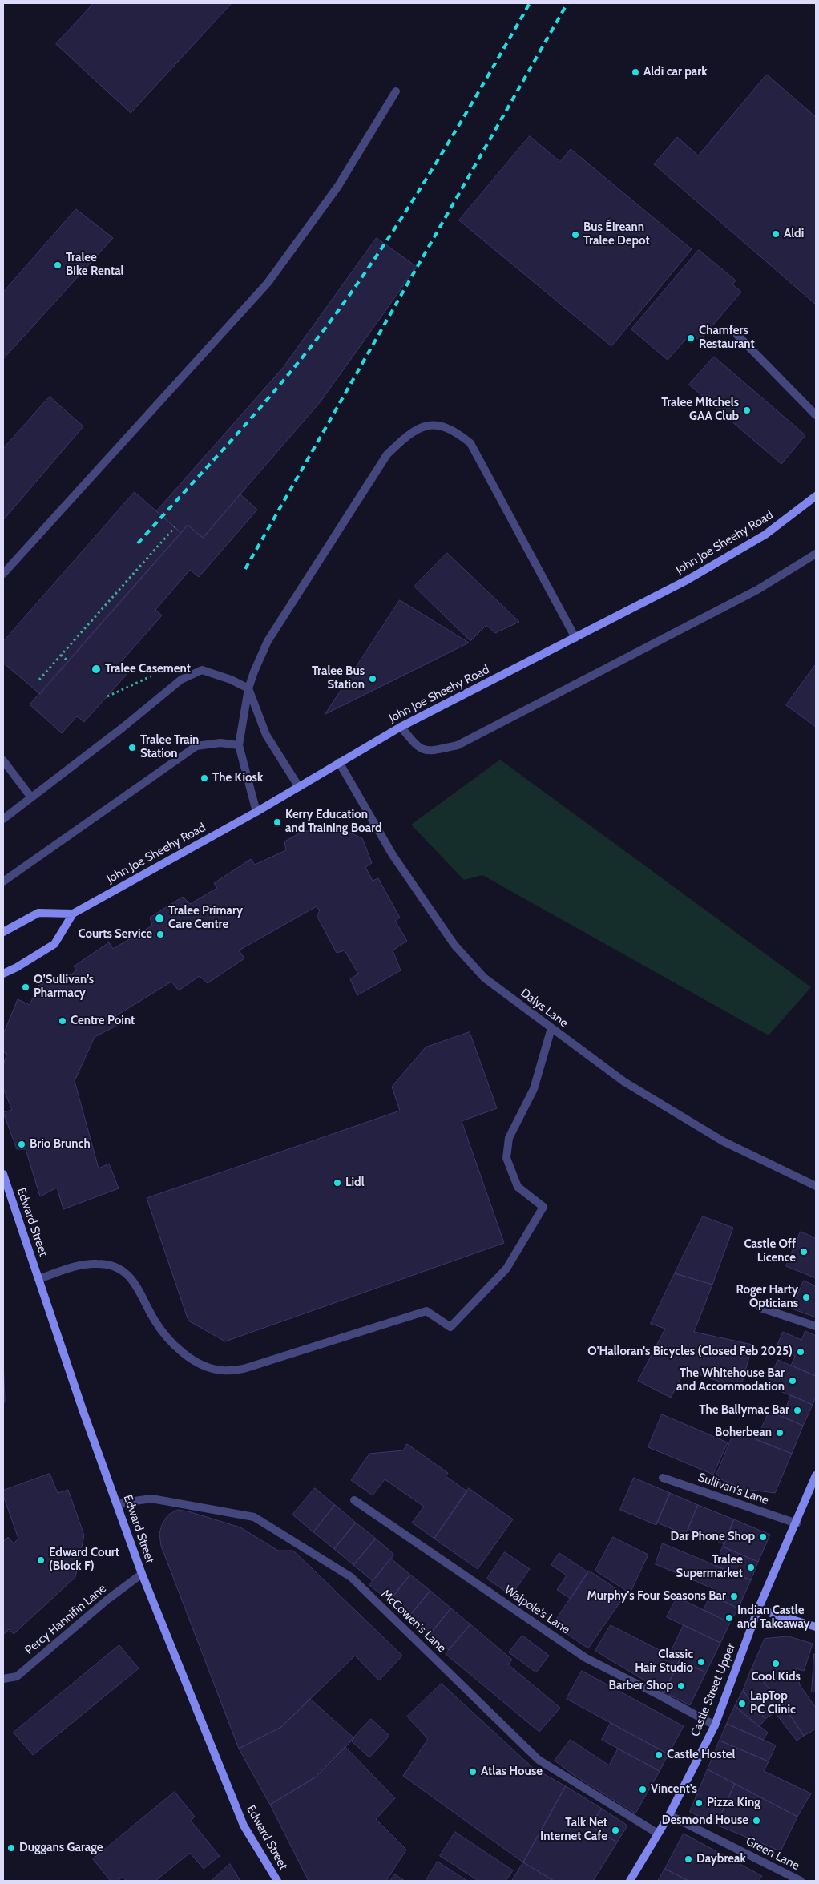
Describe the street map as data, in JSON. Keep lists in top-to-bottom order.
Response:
{
  "streets": {
    "main road": ["John Joe Sheehy Road", "Edward Street", "Castle Street Upper"],
    "street": [
      "Dalys Lane",
      "Sullivan's Lane",
      "Walpole's Lane",
      "Percy Hannifin Lane",
      "McCowen's Lane",
      "Green Lane"
    ]
  },
  "crossings": [
    ["John Joe Sheehy Road", "Dalys Lane"],
    ["Edward Street", "Percy Hannifin Lane"],
    ["Edward Street", "McCowen's Lane"],
    ["Sullivan's Lane", "Castle Street Upper"],
    ["Walpole's Lane", "Castle Street Upper"],
    ["McCowen's Lane", "Castle Street Upper"],
    ["Castle Street Upper", "Green Lane"]
  ],
  "places": [
    "Aldi car park",
    "Aldi",
    "Bus Éireann Tralee Depot",
    "Tralee Bike Rental",
    "Chamfers Restaurant",
    "Tralee MItchels GAA Club",
    "Tralee Casement",
    "Tralee Bus Station",
    "Tralee Train Station",
    "The Kiosk",
    "Kerry Education and Training Board",
    "Tralee Primary Care Centre",
    "Courts Service",
    "O’Sullivan’s Pharmacy",
    "Centre Point",
    "Brio Brunch",
    "Lidl",
    "Castle Off Licence",
    "Roger Harty Opticians",
    "O'Halloran's Bicycles (Closed Feb 2025)",
    "The Whitehouse Bar and Accommodation",
    "The Ballymac Bar",
    "Boherbean",
    "Dar Phone Shop",
    "Edward Court (Block F)",
    "Tralee Supermarket",
    "Murphy's Four Seasons Bar",
    "Indian Castle and Takeaway",
    "Classic Hair Studio",
    "Cool Kids",
    "Barber Shop",
    "LapTop PC Clinic",
    "Castle Hostel",
    "Atlas House",
    "Vincent's",
    "Pizza King",
    "Desmond House",
    "Talk Net Internet Cafe",
    "Duggans Garage",
    "Daybreak"
  ]
}
